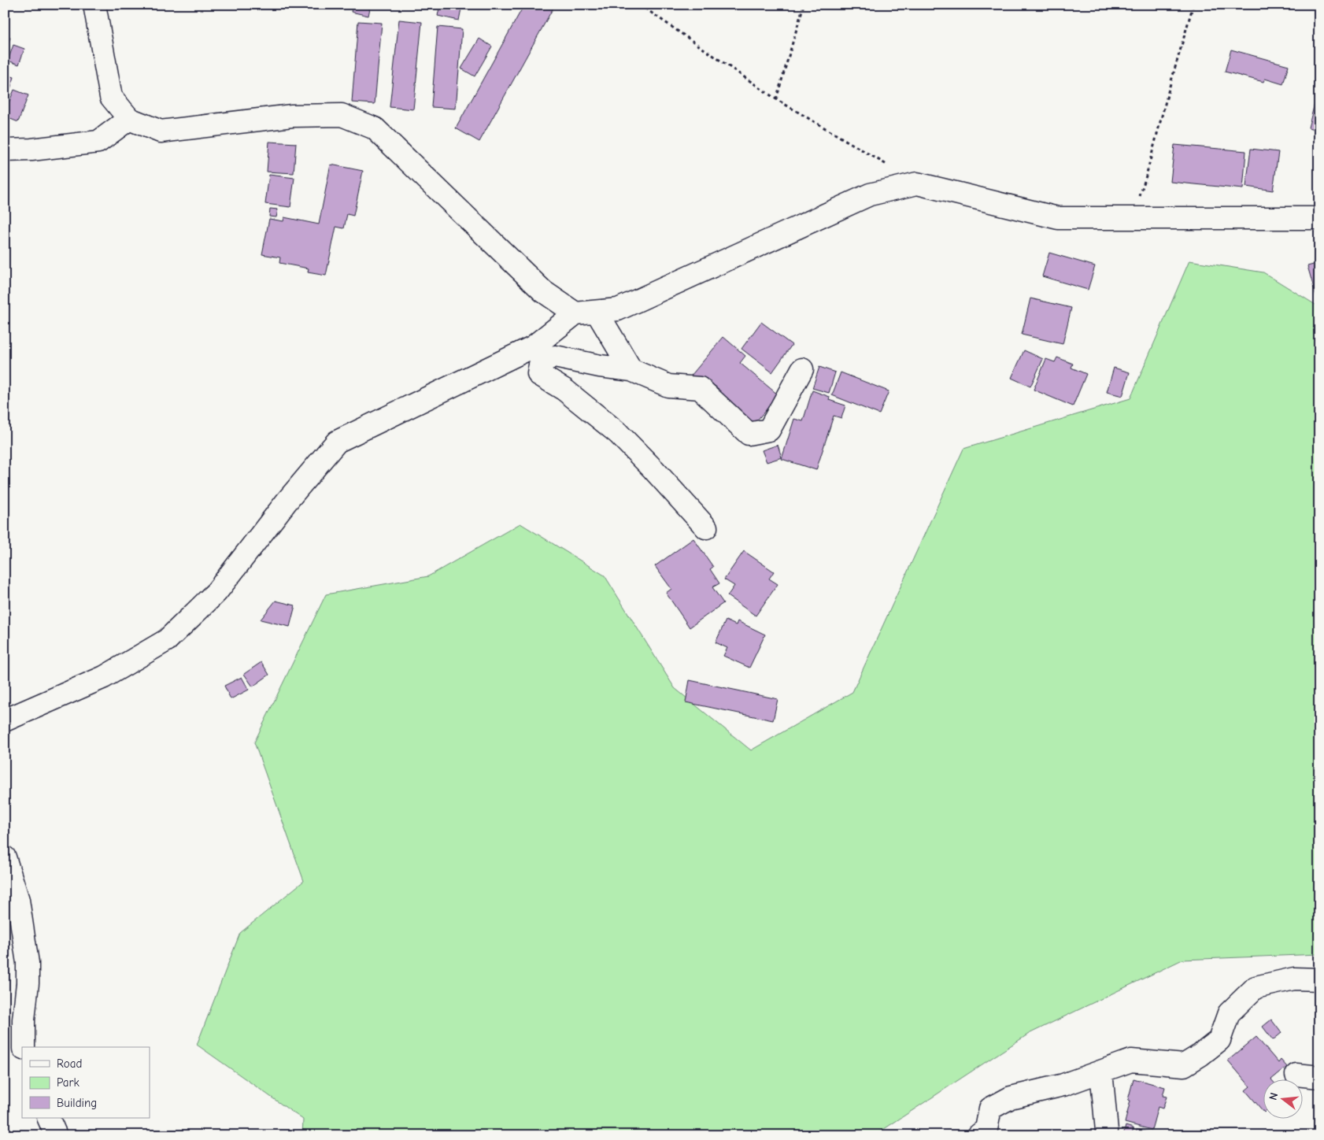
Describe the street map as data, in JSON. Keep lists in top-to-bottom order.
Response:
{
  "legend": ["Road", "Park", "Building"],
  "north": "left"
}
